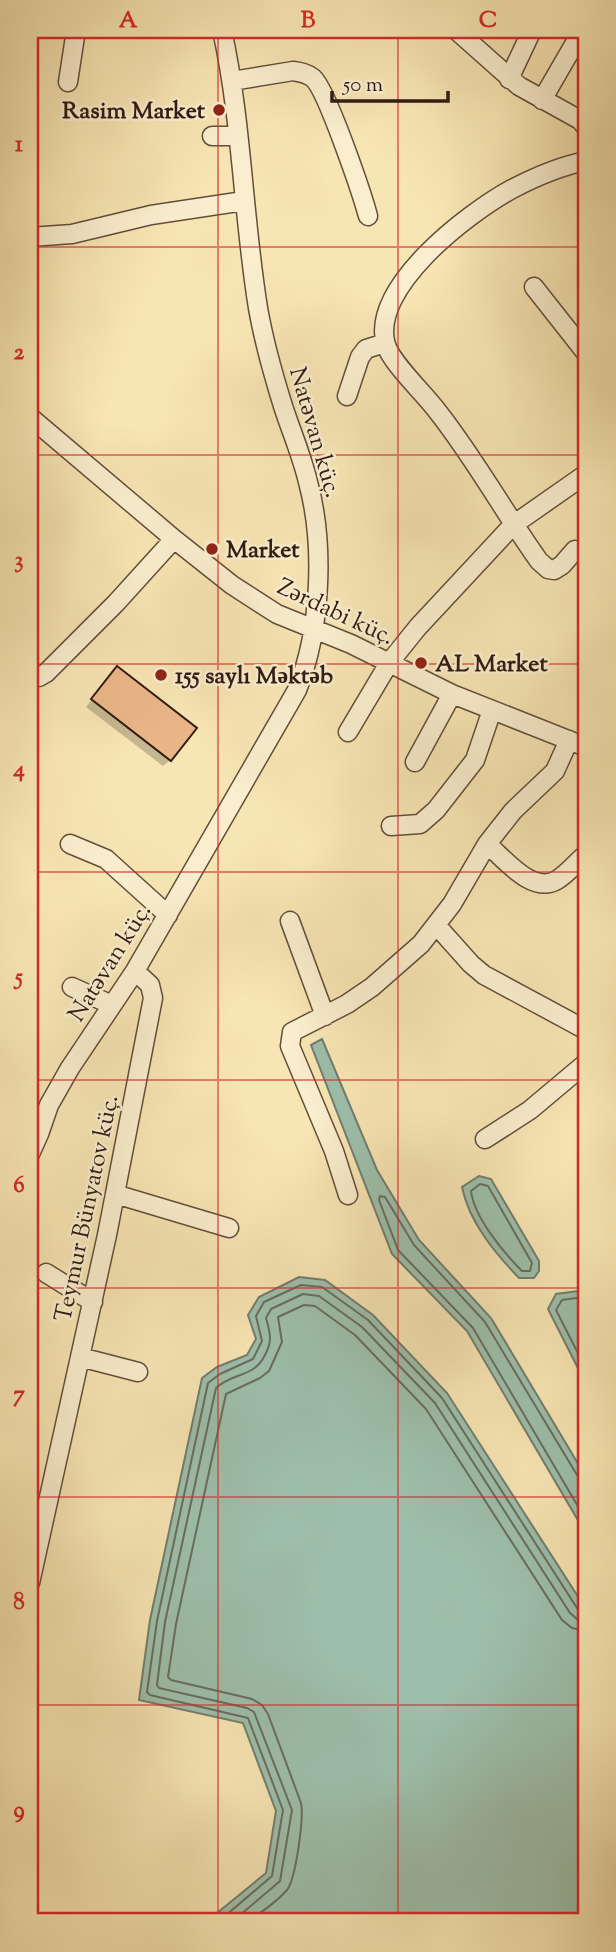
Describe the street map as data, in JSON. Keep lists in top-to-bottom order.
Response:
{
  "streets": {
    "street": ["Natəvan küç.", "Zərdabi küç.", "Teymur Bünyatov küç."]
  },
  "crossings": [
    ["Natəvan küç.", "Zərdabi küç."],
    ["Natəvan küç.", "Teymur Bünyatov küç."]
  ],
  "places": [
    "Rasim Market",
    "Market",
    "AL Market",
    "155 saylı Məktəb"
  ],
  "scale_bar": "50 m",
  "grid": {
    "columns": ["A", "B", "C"],
    "rows": [
      "1",
      "2",
      "3",
      "4",
      "5",
      "6",
      "7",
      "8",
      "9"
    ]
  }
}
